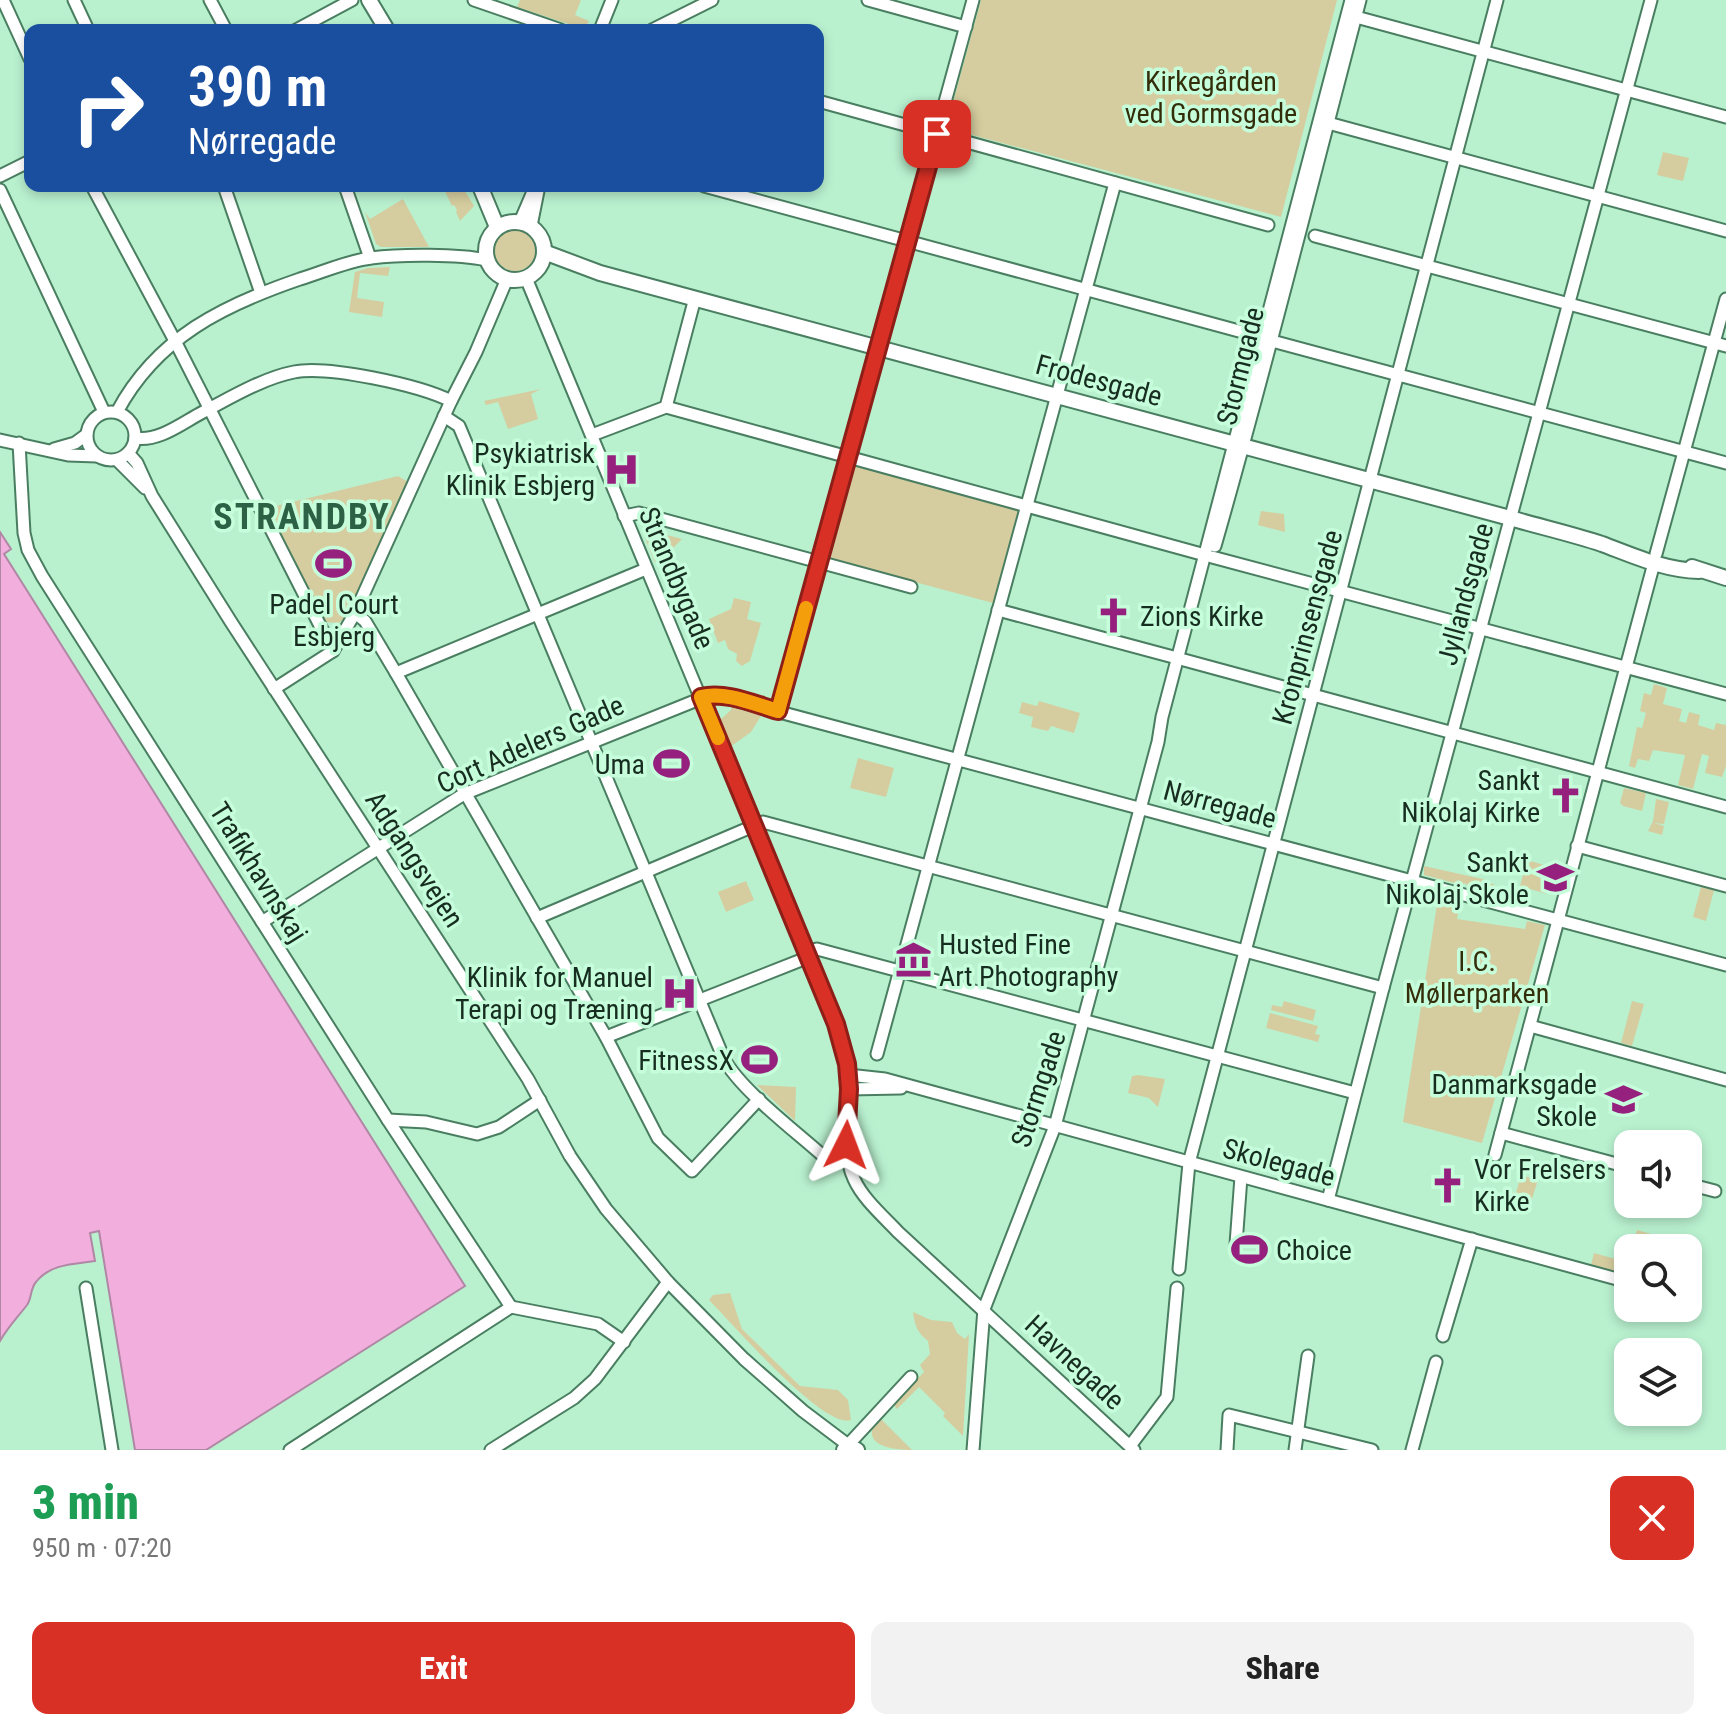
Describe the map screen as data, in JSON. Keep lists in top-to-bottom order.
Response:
{
  "streets": {
    "main road": ["Frodesgade"],
    "street": [
      "Stormgade",
      "Strandbygade",
      "Jyllandsgade",
      "Kronprinsensgade",
      "Cort Adelers Gade",
      "Nørregade",
      "Adgangsvejen",
      "Trafikhavnskaj",
      "Skolegade",
      "Havnegade"
    ]
  },
  "crossings": [
    ["Stormgade", "Frodesgade"],
    ["Stormgade", "Strandbygade"],
    ["Stormgade", "Nørregade"],
    ["Stormgade", "Skolegade"],
    ["Stormgade", "Havnegade"],
    ["Frodesgade", "Strandbygade"],
    ["Frodesgade", "Jyllandsgade"],
    ["Frodesgade", "Kronprinsensgade"],
    ["Strandbygade", "Cort Adelers Gade"],
    ["Strandbygade", "Nørregade"],
    ["Strandbygade", "Skolegade"],
    ["Strandbygade", "Havnegade"],
    ["Jyllandsgade", "Nørregade"],
    ["Jyllandsgade", "Skolegade"],
    ["Kronprinsensgade", "Nørregade"],
    ["Kronprinsensgade", "Skolegade"],
    ["Cort Adelers Gade", "Nørregade"],
    ["Cort Adelers Gade", "Adgangsvejen"],
    ["Cort Adelers Gade", "Trafikhavnskaj"]
  ],
  "districts": ["STRANDBY"],
  "parks": ["Kirkegården ved Gormsgade", "I.C. Møllerparken"],
  "places": {
    "hospital": ["Psykiatrisk Klinik Esbjerg", "Klinik for Manuel Terapi og Træning"],
    "sports": [
      "Padel Court Esbjerg",
      "Uma",
      "FitnessX",
      "Choice"
    ],
    "church": ["Zions Kirke", "Sankt Nikolaj Kirke", "Vor Frelsers Kirke"],
    "school or university": ["Sankt Nikolaj Skole", "Danmarksgade Skole"],
    "museum": ["Husted Fine Art Photography"]
  },
  "page": {
    "turn": ["390 m", "Nørregade"],
    "heading": ["3 min", "950 m · 07:20"],
    "buttons": ["Exit", "Share"]
  }
}
